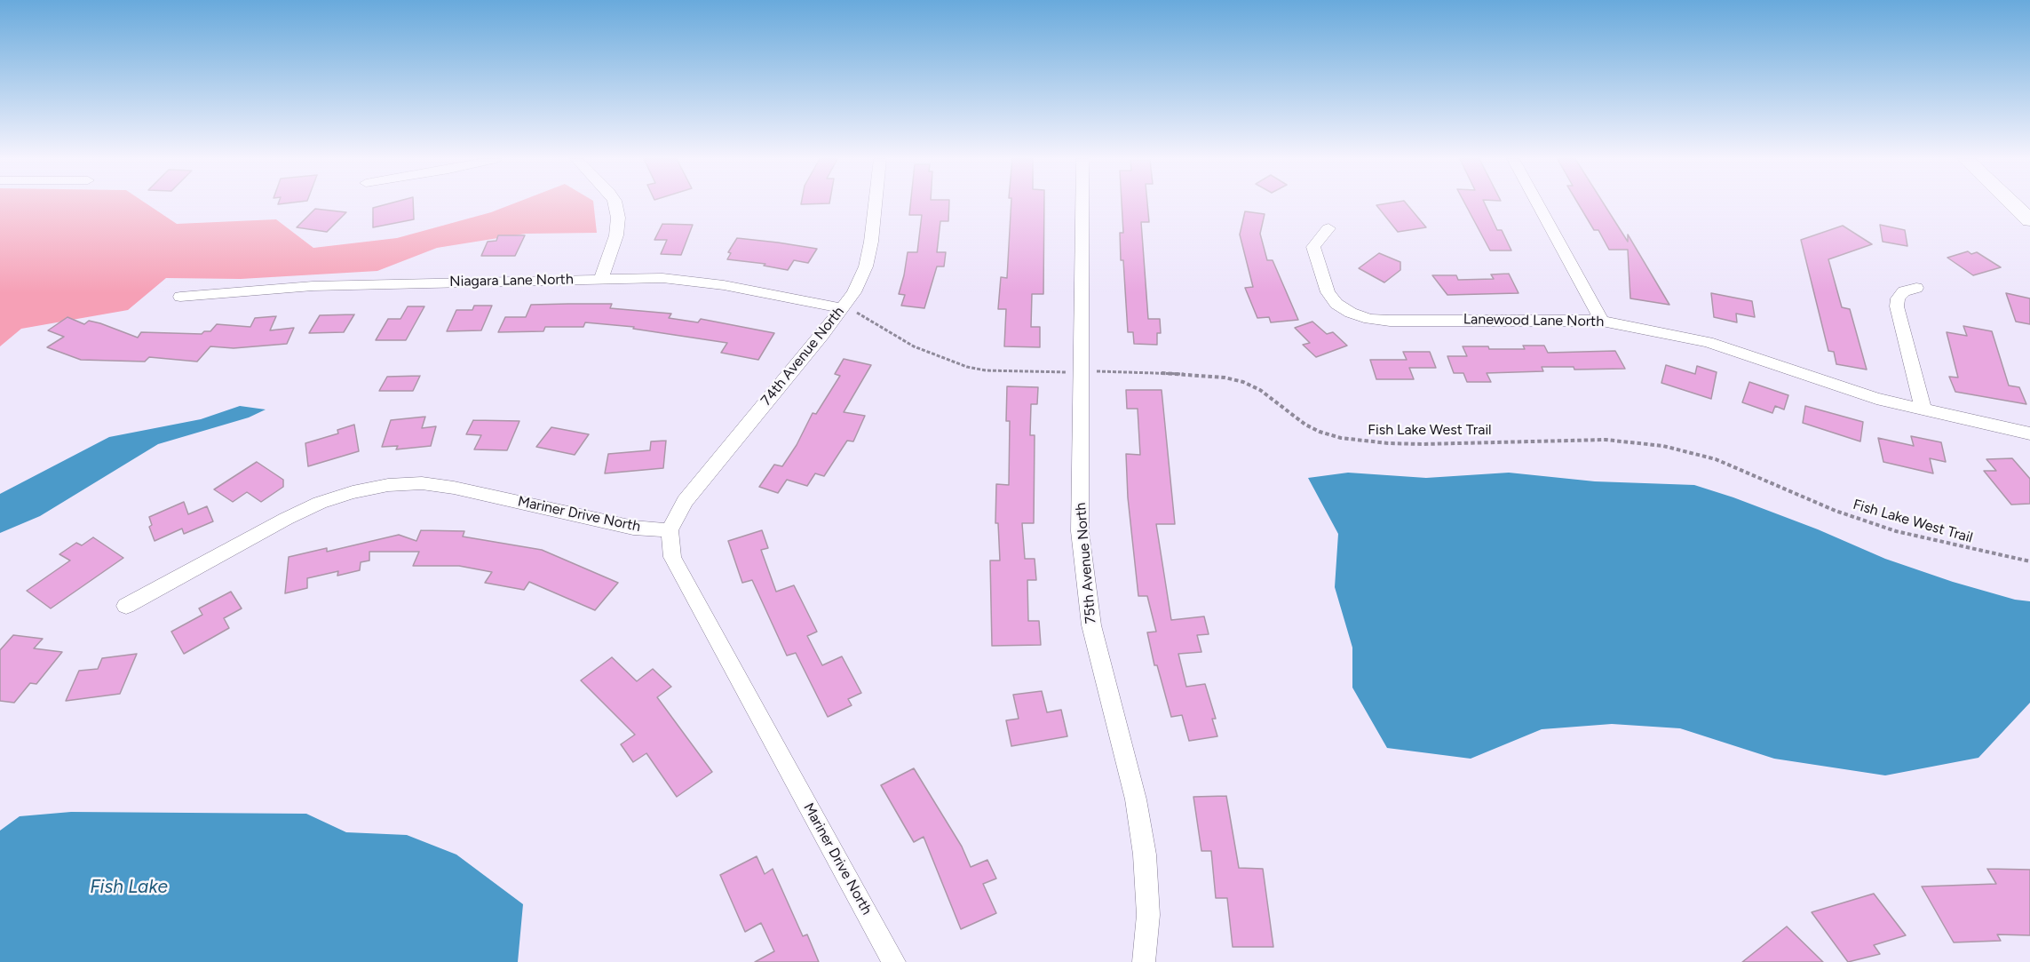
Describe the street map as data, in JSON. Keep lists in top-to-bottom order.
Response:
{
  "streets": {
    "street": [
      "Niagara Lane North",
      "Lanewood Lane North",
      "74th Avenue North",
      "Mariner Drive North",
      "75th Avenue North"
    ],
    "path": ["Fish Lake West Trail"]
  },
  "crossings": [
    ["Niagara Lane North", "74th Avenue North"],
    ["Niagara Lane North", "Fish Lake West Trail"],
    ["74th Avenue North", "Fish Lake West Trail"],
    ["74th Avenue North", "Mariner Drive North"],
    ["Fish Lake West Trail", "75th Avenue North"]
  ],
  "water": ["Fish Lake"]
}
